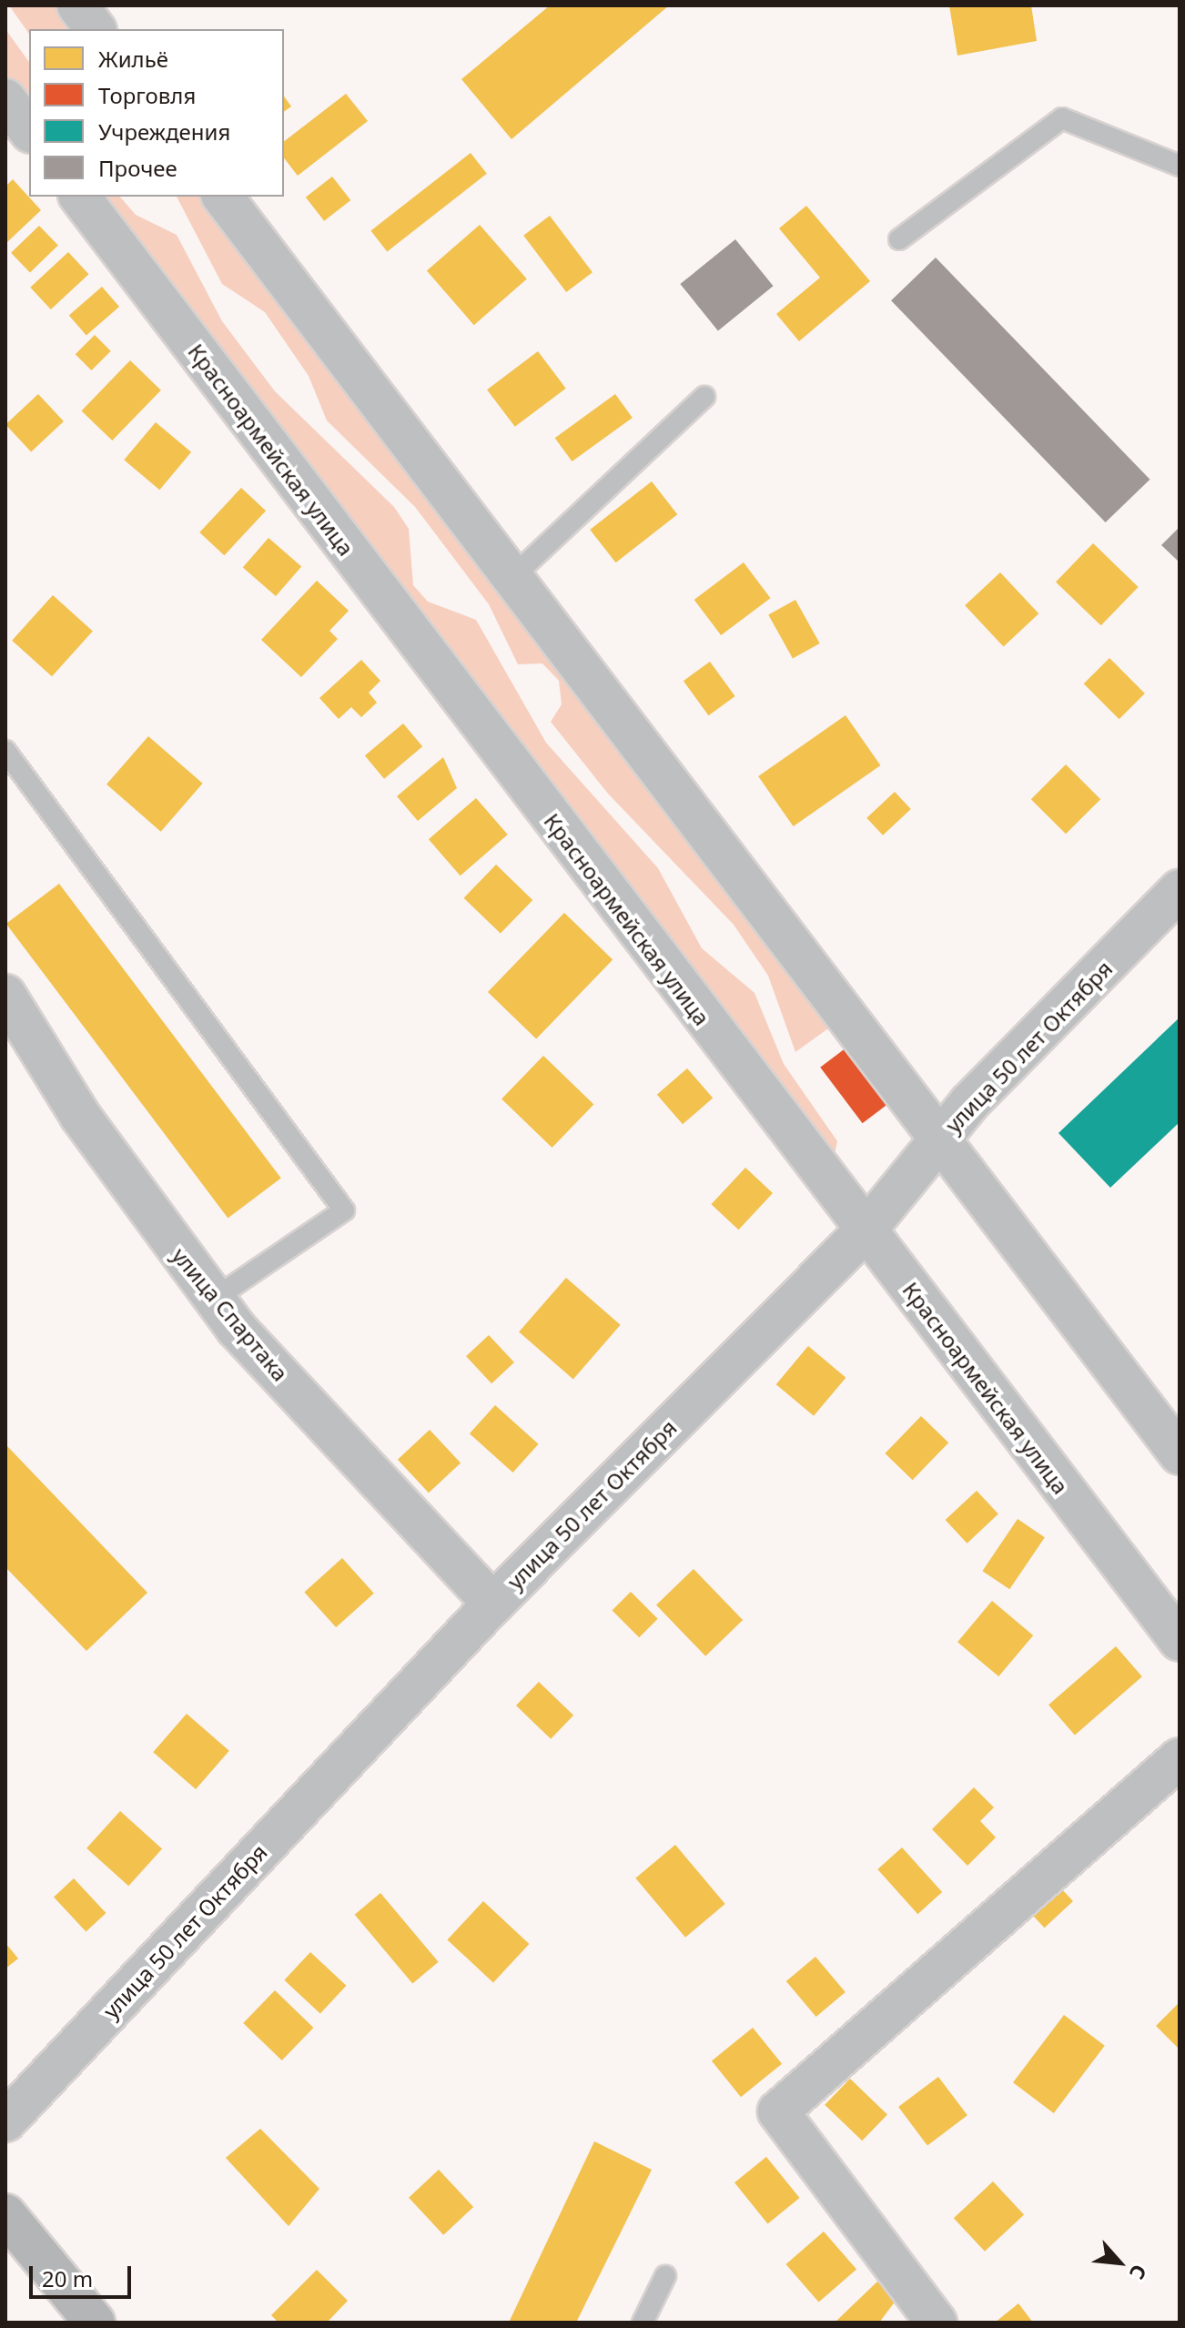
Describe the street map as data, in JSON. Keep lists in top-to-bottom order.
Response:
{
  "streets": {
    "street": ["Красноармейская улица", "улица 50 лет Октября", "улица Спартака"]
  },
  "crossings": [
    ["Красноармейская улица", "улица 50 лет Октября"],
    ["улица 50 лет Октября", "улица Спартака"]
  ],
  "legend": [
    "Жильё",
    "Торговля",
    "Учреждения",
    "Прочее"
  ],
  "scale_bar": "20 m",
  "north": "bottom right"
}
